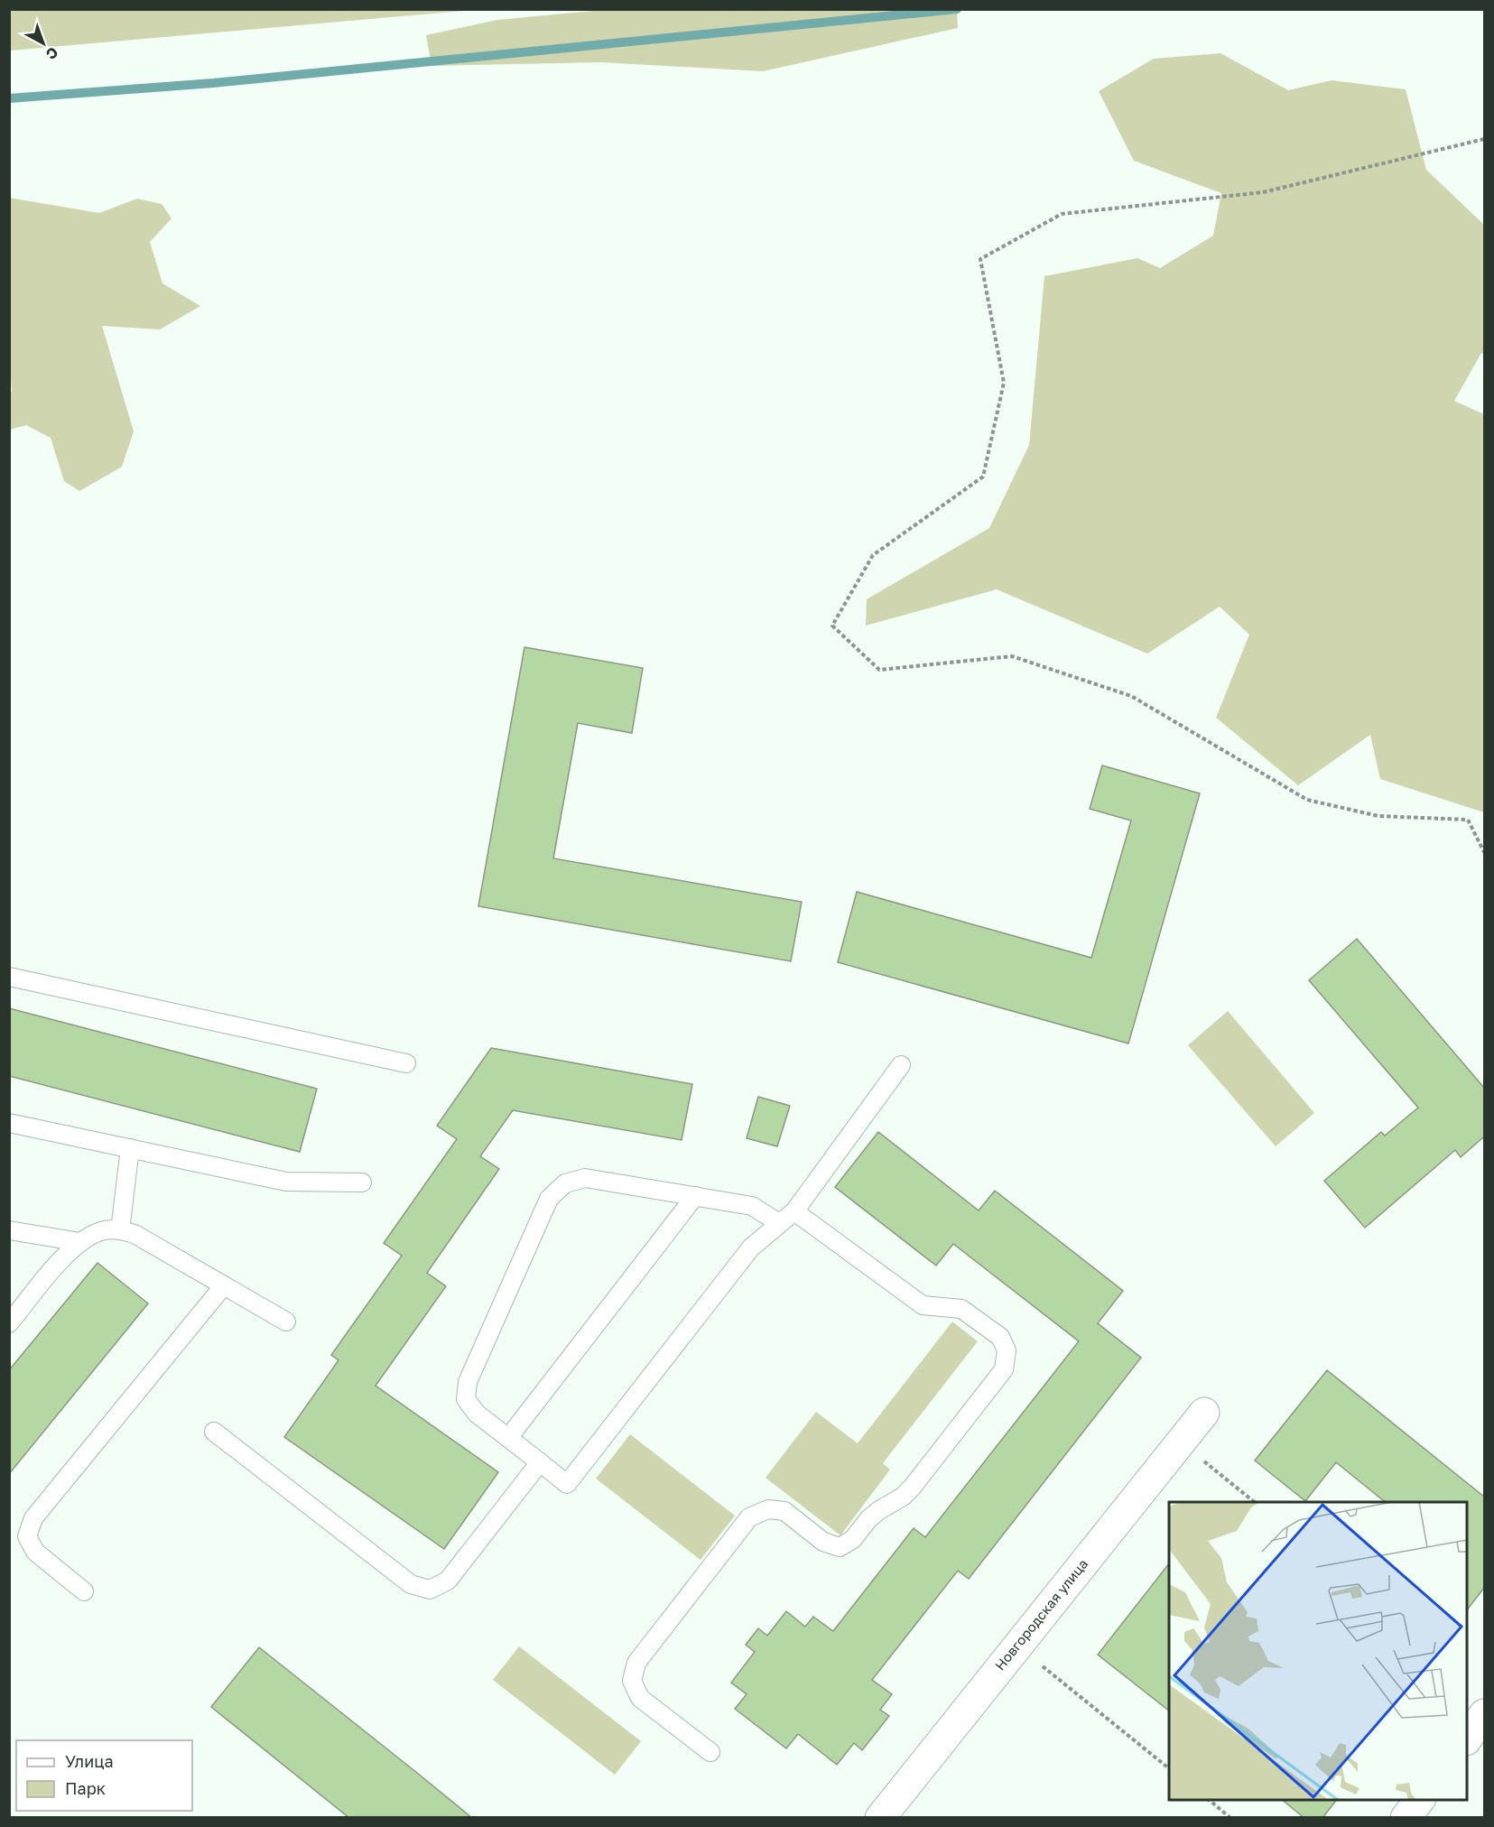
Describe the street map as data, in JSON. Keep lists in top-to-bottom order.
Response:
{
  "streets": {
    "street": ["Новгородская улица"]
  },
  "legend": ["Улица", "Парк"],
  "north": "bottom right"
}
